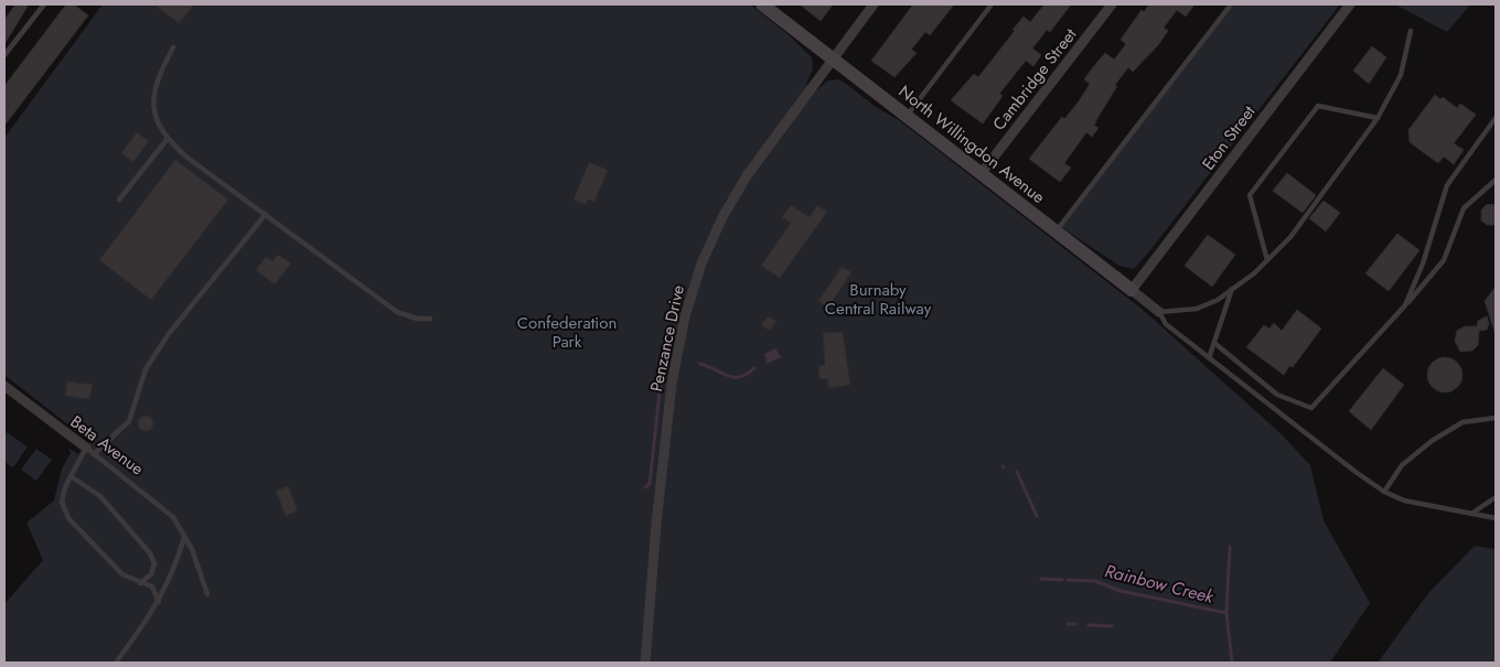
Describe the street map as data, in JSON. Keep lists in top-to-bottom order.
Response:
{
  "streets": {
    "street": [
      "Cambridge Street",
      "Eton Street",
      "North Willingdon Avenue",
      "Penzance Drive",
      "Beta Avenue"
    ]
  },
  "crossings": [
    ["Cambridge Street", "North Willingdon Avenue"],
    ["Eton Street", "North Willingdon Avenue"],
    ["North Willingdon Avenue", "Penzance Drive"]
  ],
  "water": ["Rainbow Creek"],
  "parks": ["Burnaby Central Railway", "Confederation Park"]
}
